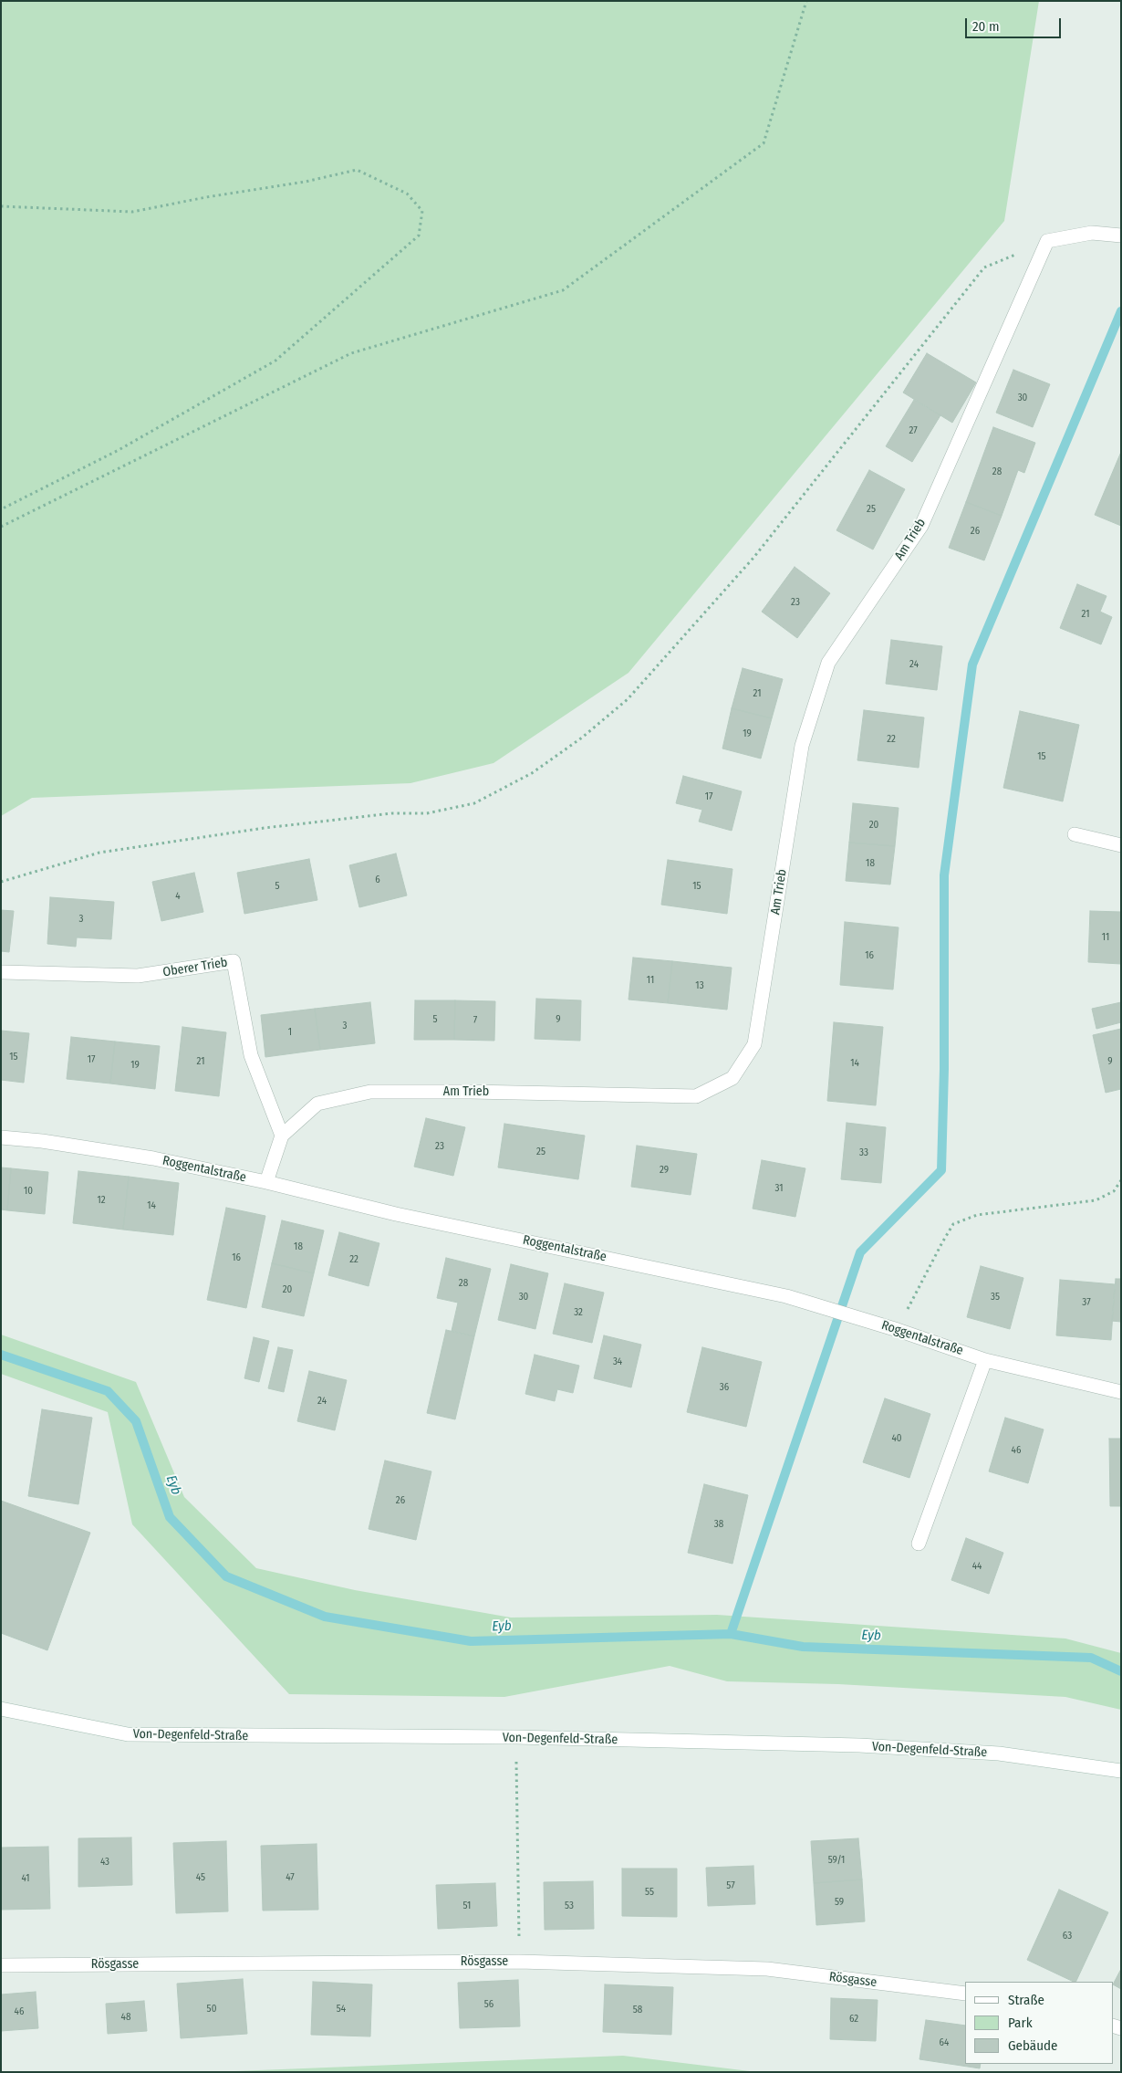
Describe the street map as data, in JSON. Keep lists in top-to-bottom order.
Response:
{
  "streets": {
    "street": [
      "Am Trieb",
      "Oberer Trieb",
      "Roggentalstraße",
      "Von-Degenfeld-Straße",
      "Rösgasse"
    ]
  },
  "crossings": [
    ["Am Trieb", "Oberer Trieb"],
    ["Am Trieb", "Roggentalstraße"]
  ],
  "water": ["Eyb"],
  "house_numbers": [
    "30",
    "27",
    "28",
    "25",
    "26",
    "23",
    "21",
    "24",
    "21",
    "19",
    "22",
    "15",
    "17",
    "20",
    "18",
    "6",
    "5",
    "15",
    "4",
    "3",
    "11",
    "16",
    "11",
    "13",
    "5",
    "9",
    "7",
    "3",
    "1",
    "15",
    "17",
    "21",
    "9",
    "14",
    "19",
    "23",
    "25",
    "33",
    "29",
    "31",
    "10",
    "12",
    "14",
    "18",
    "16",
    "22",
    "28",
    "20",
    "30",
    "35",
    "37",
    "32",
    "34",
    "36",
    "24",
    "40",
    "46",
    "26",
    "38",
    "44",
    "59/1",
    "43",
    "45",
    "47",
    "41",
    "57",
    "55",
    "59",
    "51",
    "53",
    "63",
    "56",
    "50",
    "54",
    "58",
    "46",
    "48",
    "62",
    "64"
  ],
  "legend": ["Straße", "Park", "Gebäude"],
  "scale_bar": "20 m"
}
